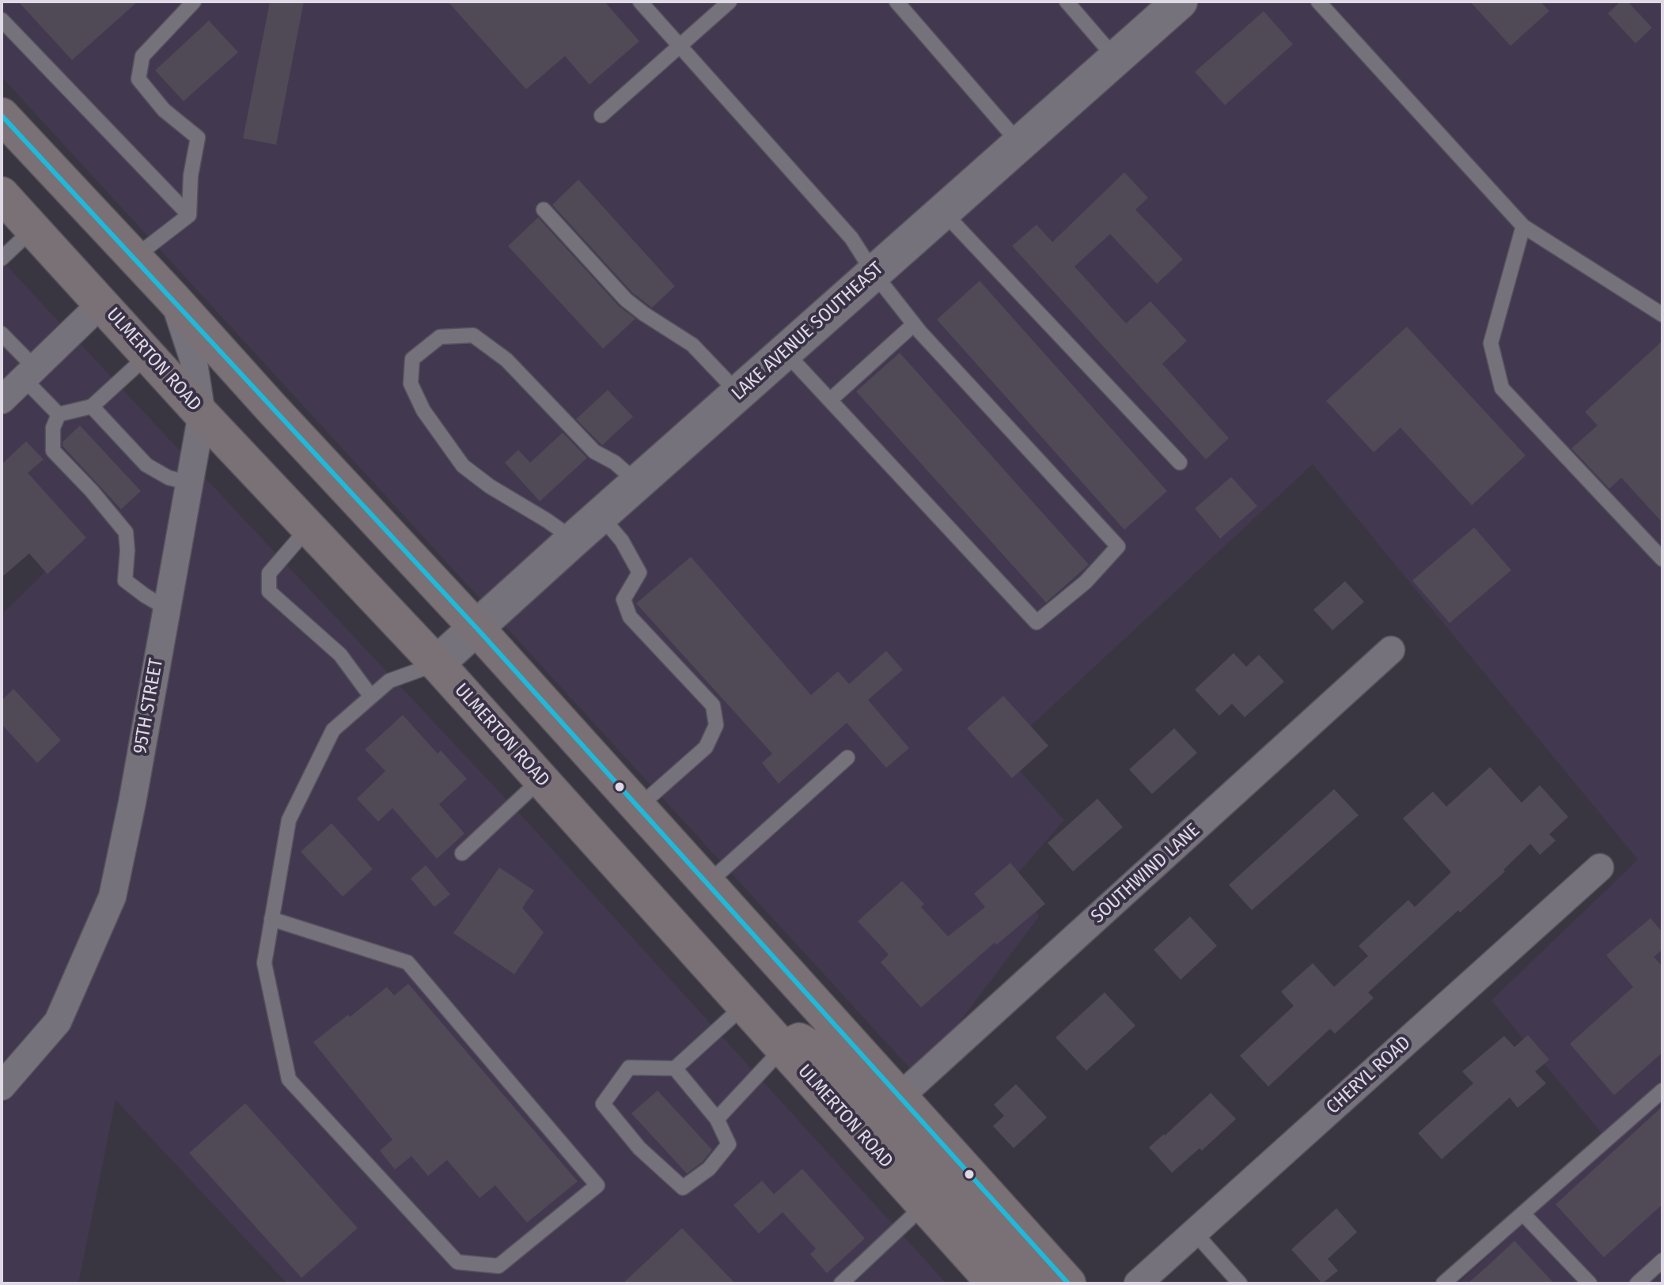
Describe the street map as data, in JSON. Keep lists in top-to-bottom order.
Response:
{
  "streets": {
    "main road": ["ULMERTON ROAD"],
    "street": [
      "LAKE AVENUE SOUTHEAST",
      "95TH STREET",
      "SOUTHWIND LANE",
      "CHERYL ROAD"
    ]
  },
  "crossings": [
    ["LAKE AVENUE SOUTHEAST", "ULMERTON ROAD"],
    ["ULMERTON ROAD", "95TH STREET"]
  ]
}
